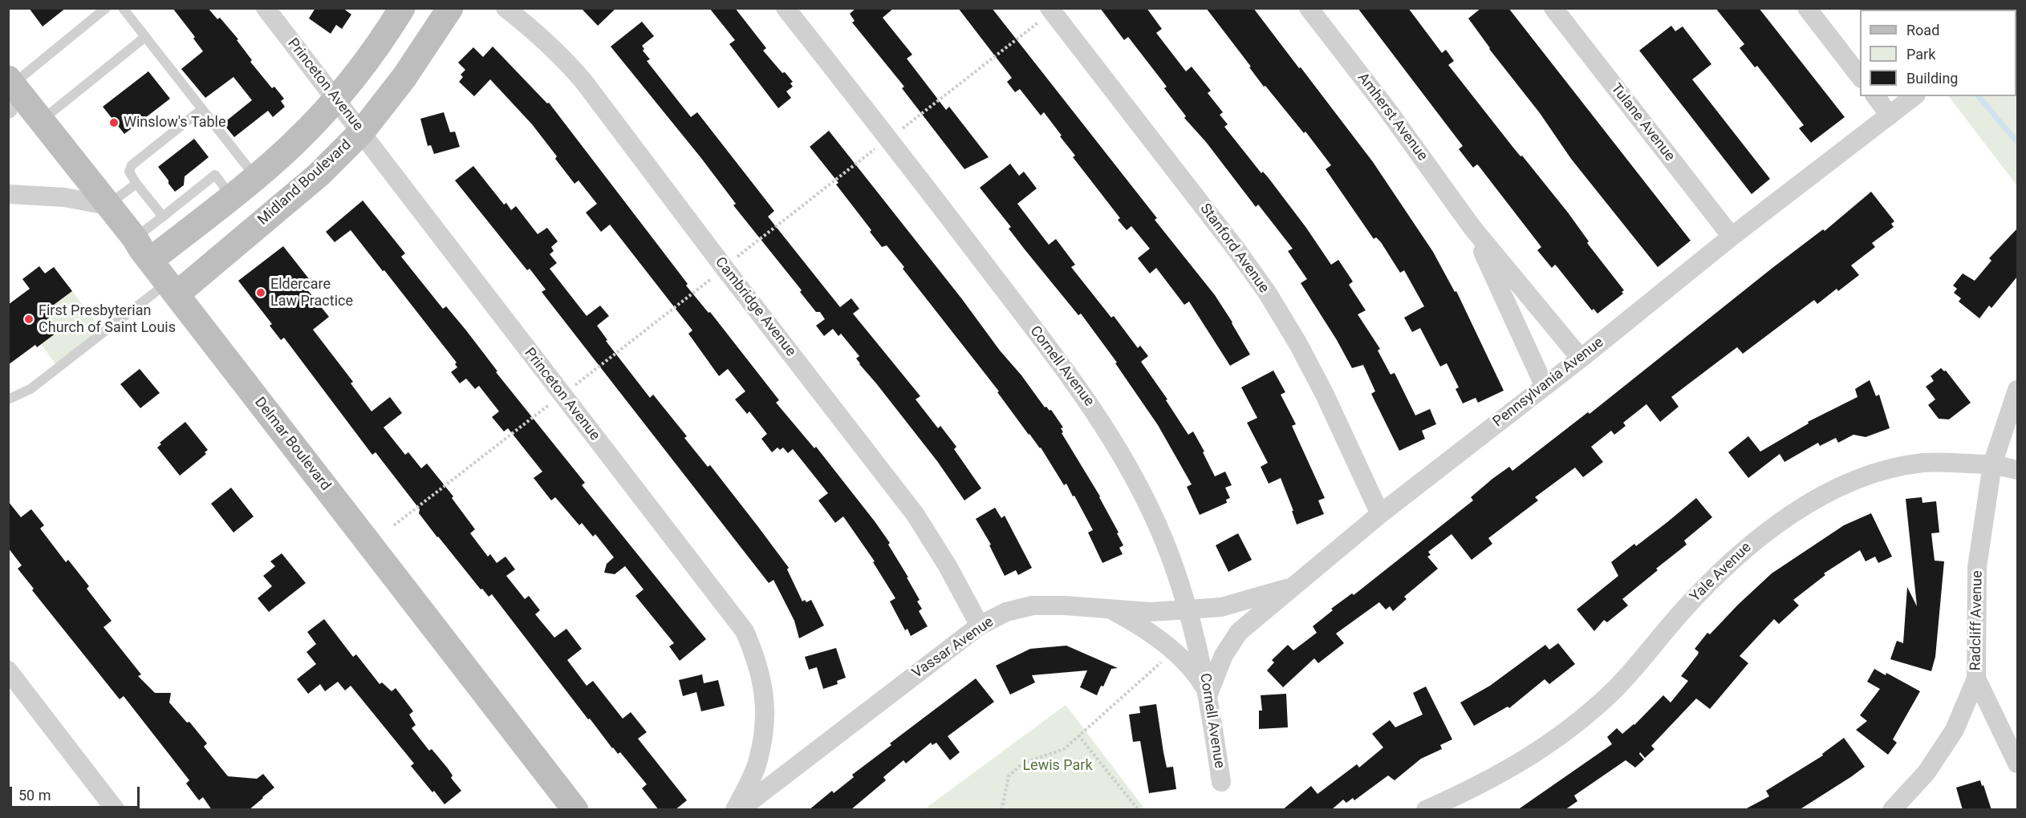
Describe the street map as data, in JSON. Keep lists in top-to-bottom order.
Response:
{
  "streets": {
    "main road": ["Midland Boulevard", "Delmar Boulevard"],
    "street": [
      "Princeton Avenue",
      "Amherst Avenue",
      "Tulane Avenue",
      "Stanford Avenue",
      "Cambridge Avenue",
      "Cornell Avenue",
      "Pennsylvania Avenue",
      "Yale Avenue",
      "Radcliff Avenue",
      "Vassar Avenue"
    ]
  },
  "crossings": [
    ["Princeton Avenue", "Midland Boulevard"],
    ["Princeton Avenue", "Vassar Avenue"],
    ["Amherst Avenue", "Pennsylvania Avenue"],
    ["Tulane Avenue", "Pennsylvania Avenue"],
    ["Midland Boulevard", "Delmar Boulevard"],
    ["Stanford Avenue", "Pennsylvania Avenue"],
    ["Cambridge Avenue", "Vassar Avenue"],
    ["Cornell Avenue", "Pennsylvania Avenue"],
    ["Cornell Avenue", "Vassar Avenue"],
    ["Pennsylvania Avenue", "Vassar Avenue"],
    ["Yale Avenue", "Radcliff Avenue"]
  ],
  "parks": ["Lewis Park"],
  "places": ["Winslow's Table", "Eldercare Law Practice", "First Presbyterian Church of Saint Louis"],
  "legend": ["Road", "Park", "Building"],
  "scale_bar": "50 m"
}
